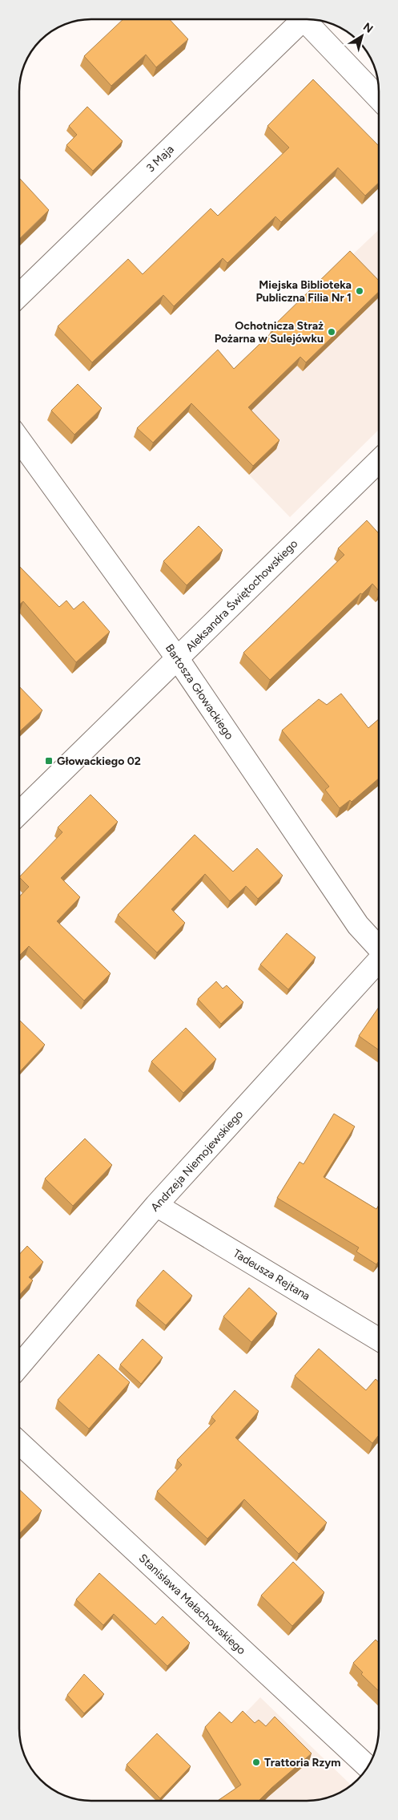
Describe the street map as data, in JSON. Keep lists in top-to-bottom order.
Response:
{
  "streets": {
    "street": [
      "3 Maja",
      "Aleksandra Świętochowskiego",
      "Bartosza Głowackiego",
      "Andrzeja Niemojewskiego",
      "Tadeusza Rejtana",
      "Stanisława Małachowskiego"
    ]
  },
  "crossings": [
    ["Aleksandra Świętochowskiego", "Bartosza Głowackiego"],
    ["Andrzeja Niemojewskiego", "Tadeusza Rejtana"]
  ],
  "places": {
    "other": ["Miejska Biblioteka Publiczna Filia Nr 1", "Ochotnicza Straż Pożarna w Sulejówku", "Trattoria Rzym"],
    "transit": ["Głowackiego 02"]
  },
  "north": "top right"
}
